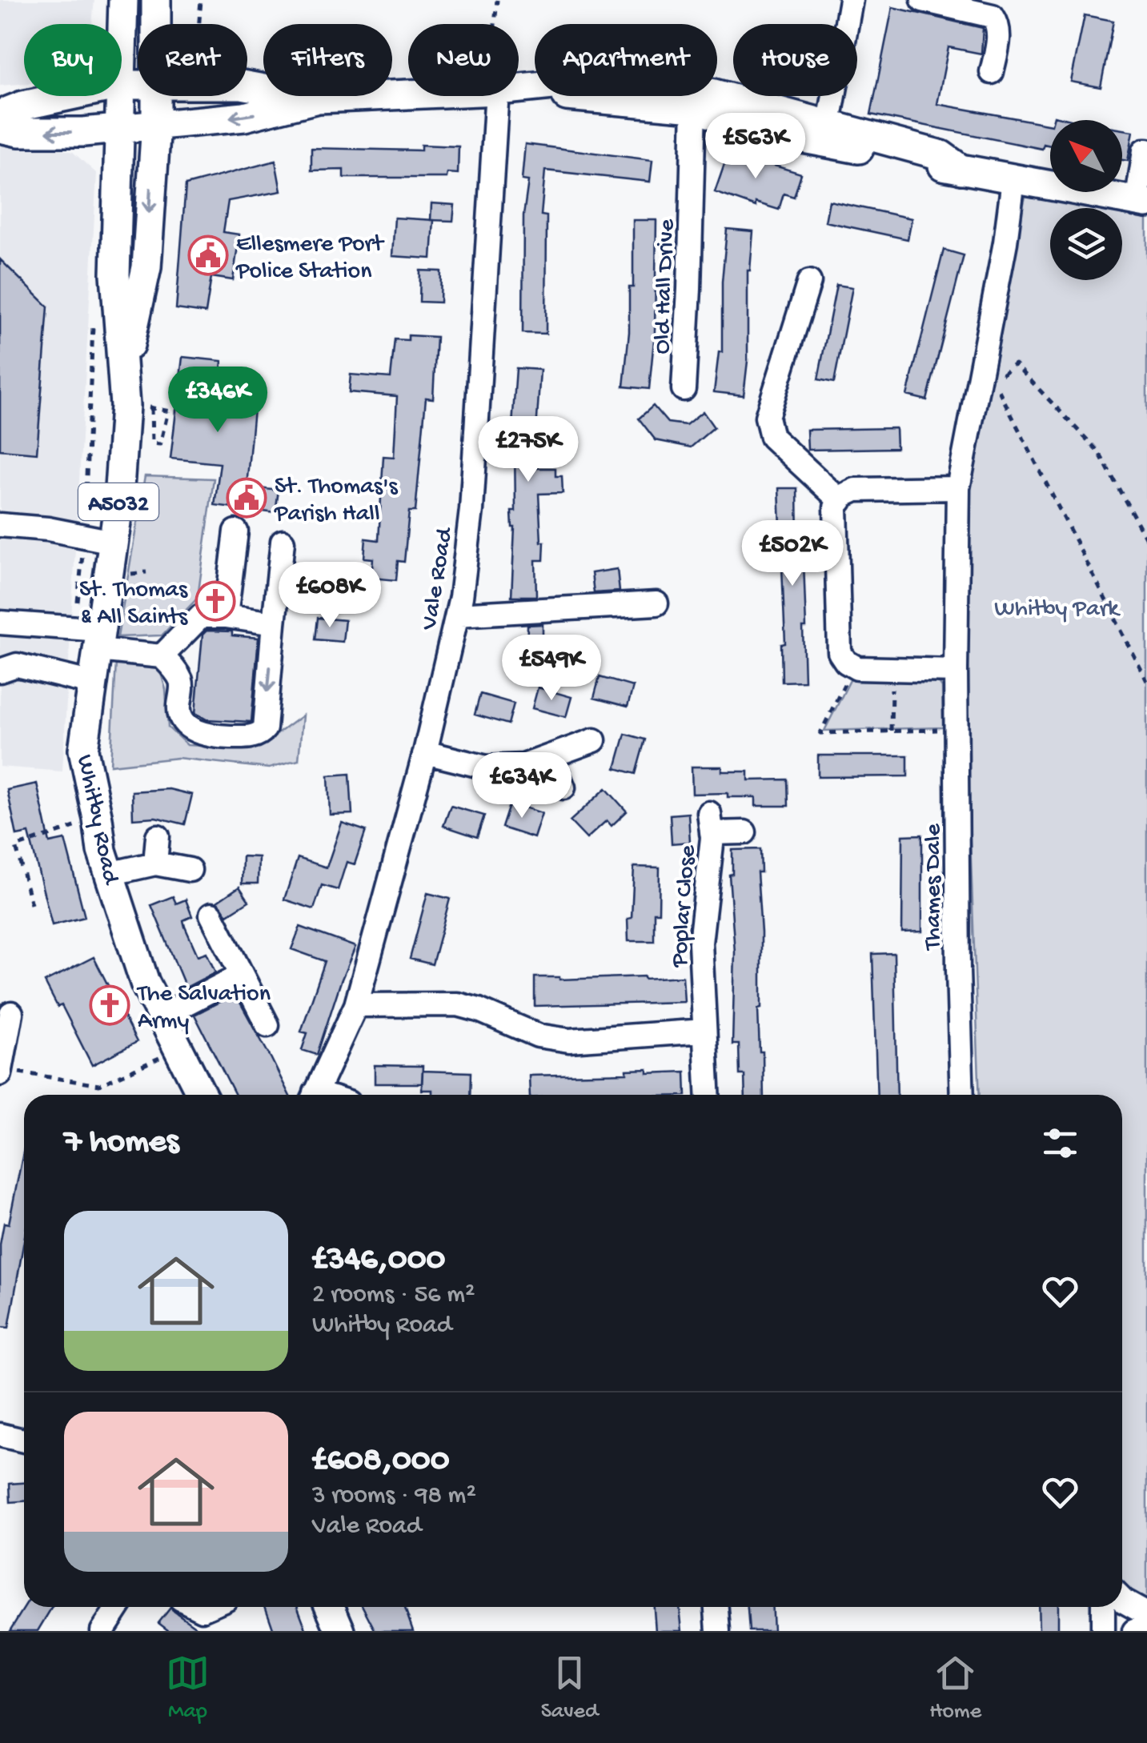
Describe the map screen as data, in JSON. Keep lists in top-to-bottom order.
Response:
{
  "streets": {
    "main road": ["A5032", "Whitby Road"],
    "street": [
      "Old Hall Drive",
      "Vale Road",
      "Thames Dale",
      "Poplar Close"
    ]
  },
  "parks": ["Whitby Park"],
  "places": {
    "public building": ["Ellesmere Port Police Station", "St. Thomas's Parish Hall"],
    "church": ["St. Thomas & All Saints", "The Salvation Army"]
  },
  "north": "top left",
  "page": {
    "chip": [
      "Buy",
      "Rent",
      "Filters",
      "New",
      "Apartment",
      "House"
    ],
    "price": [
      "£563K",
      "£346K",
      "£275K",
      "£502K",
      "£608K",
      "£549K",
      "£634K"
    ],
    "heading": "7 homes",
    "list": [
      {
        "name": "£346,000",
        "note": "2 rooms · 56 m² · Whitby Road"
      },
      {
        "name": "£608,000",
        "note": "3 rooms · 98 m² · Vale Road"
      }
    ],
    "tabs": ["Map", "Saved", "Home"]
  }
}
